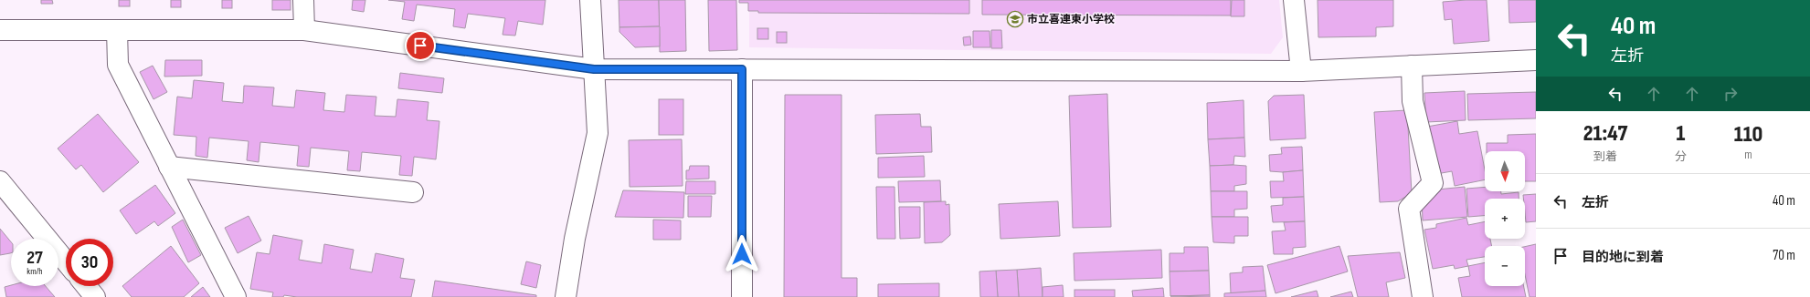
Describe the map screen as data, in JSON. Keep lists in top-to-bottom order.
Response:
{
  "places": {
    "school or university": ["市立喜連東小学校"]
  },
  "north": "bottom",
  "page": {
    "turn": ["40 m", "左折"],
    "eta": [
      "21:47",
      "到着",
      "1",
      "分",
      "110",
      "m"
    ],
    "map_buttons": ["+", "−"],
    "list": [
      {
        "name": "左折",
        "value": "40 m"
      },
      {
        "name": "目的地に到着",
        "value": "70 m"
      }
    ],
    "speed": "27 km/h",
    "limit": "30"
  }
}
